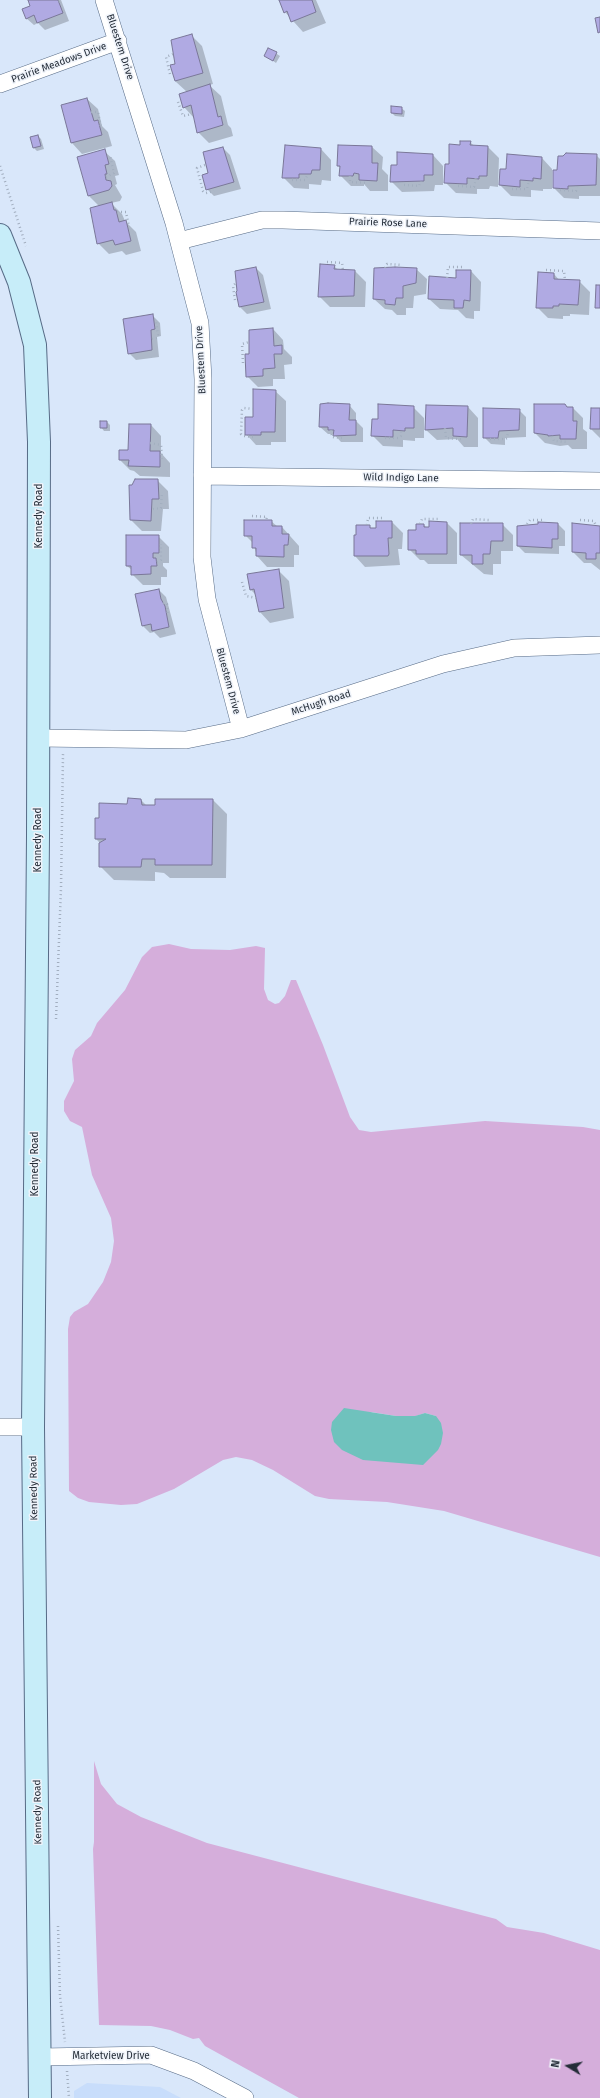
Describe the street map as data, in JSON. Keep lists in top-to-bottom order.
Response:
{
  "streets": {
    "main road": ["Kennedy Road"],
    "street": [
      "Bluestem Drive",
      "Prairie Meadows Drive",
      "Prairie Rose Lane",
      "Wild Indigo Lane",
      "McHugh Road",
      "Marketview Drive"
    ]
  },
  "crossings": [
    ["Bluestem Drive", "Prairie Meadows Drive"],
    ["Bluestem Drive", "Prairie Rose Lane"],
    ["Bluestem Drive", "Wild Indigo Lane"],
    ["Bluestem Drive", "McHugh Road"],
    ["Kennedy Road", "McHugh Road"],
    ["Kennedy Road", "Marketview Drive"]
  ],
  "north": "left"
}
